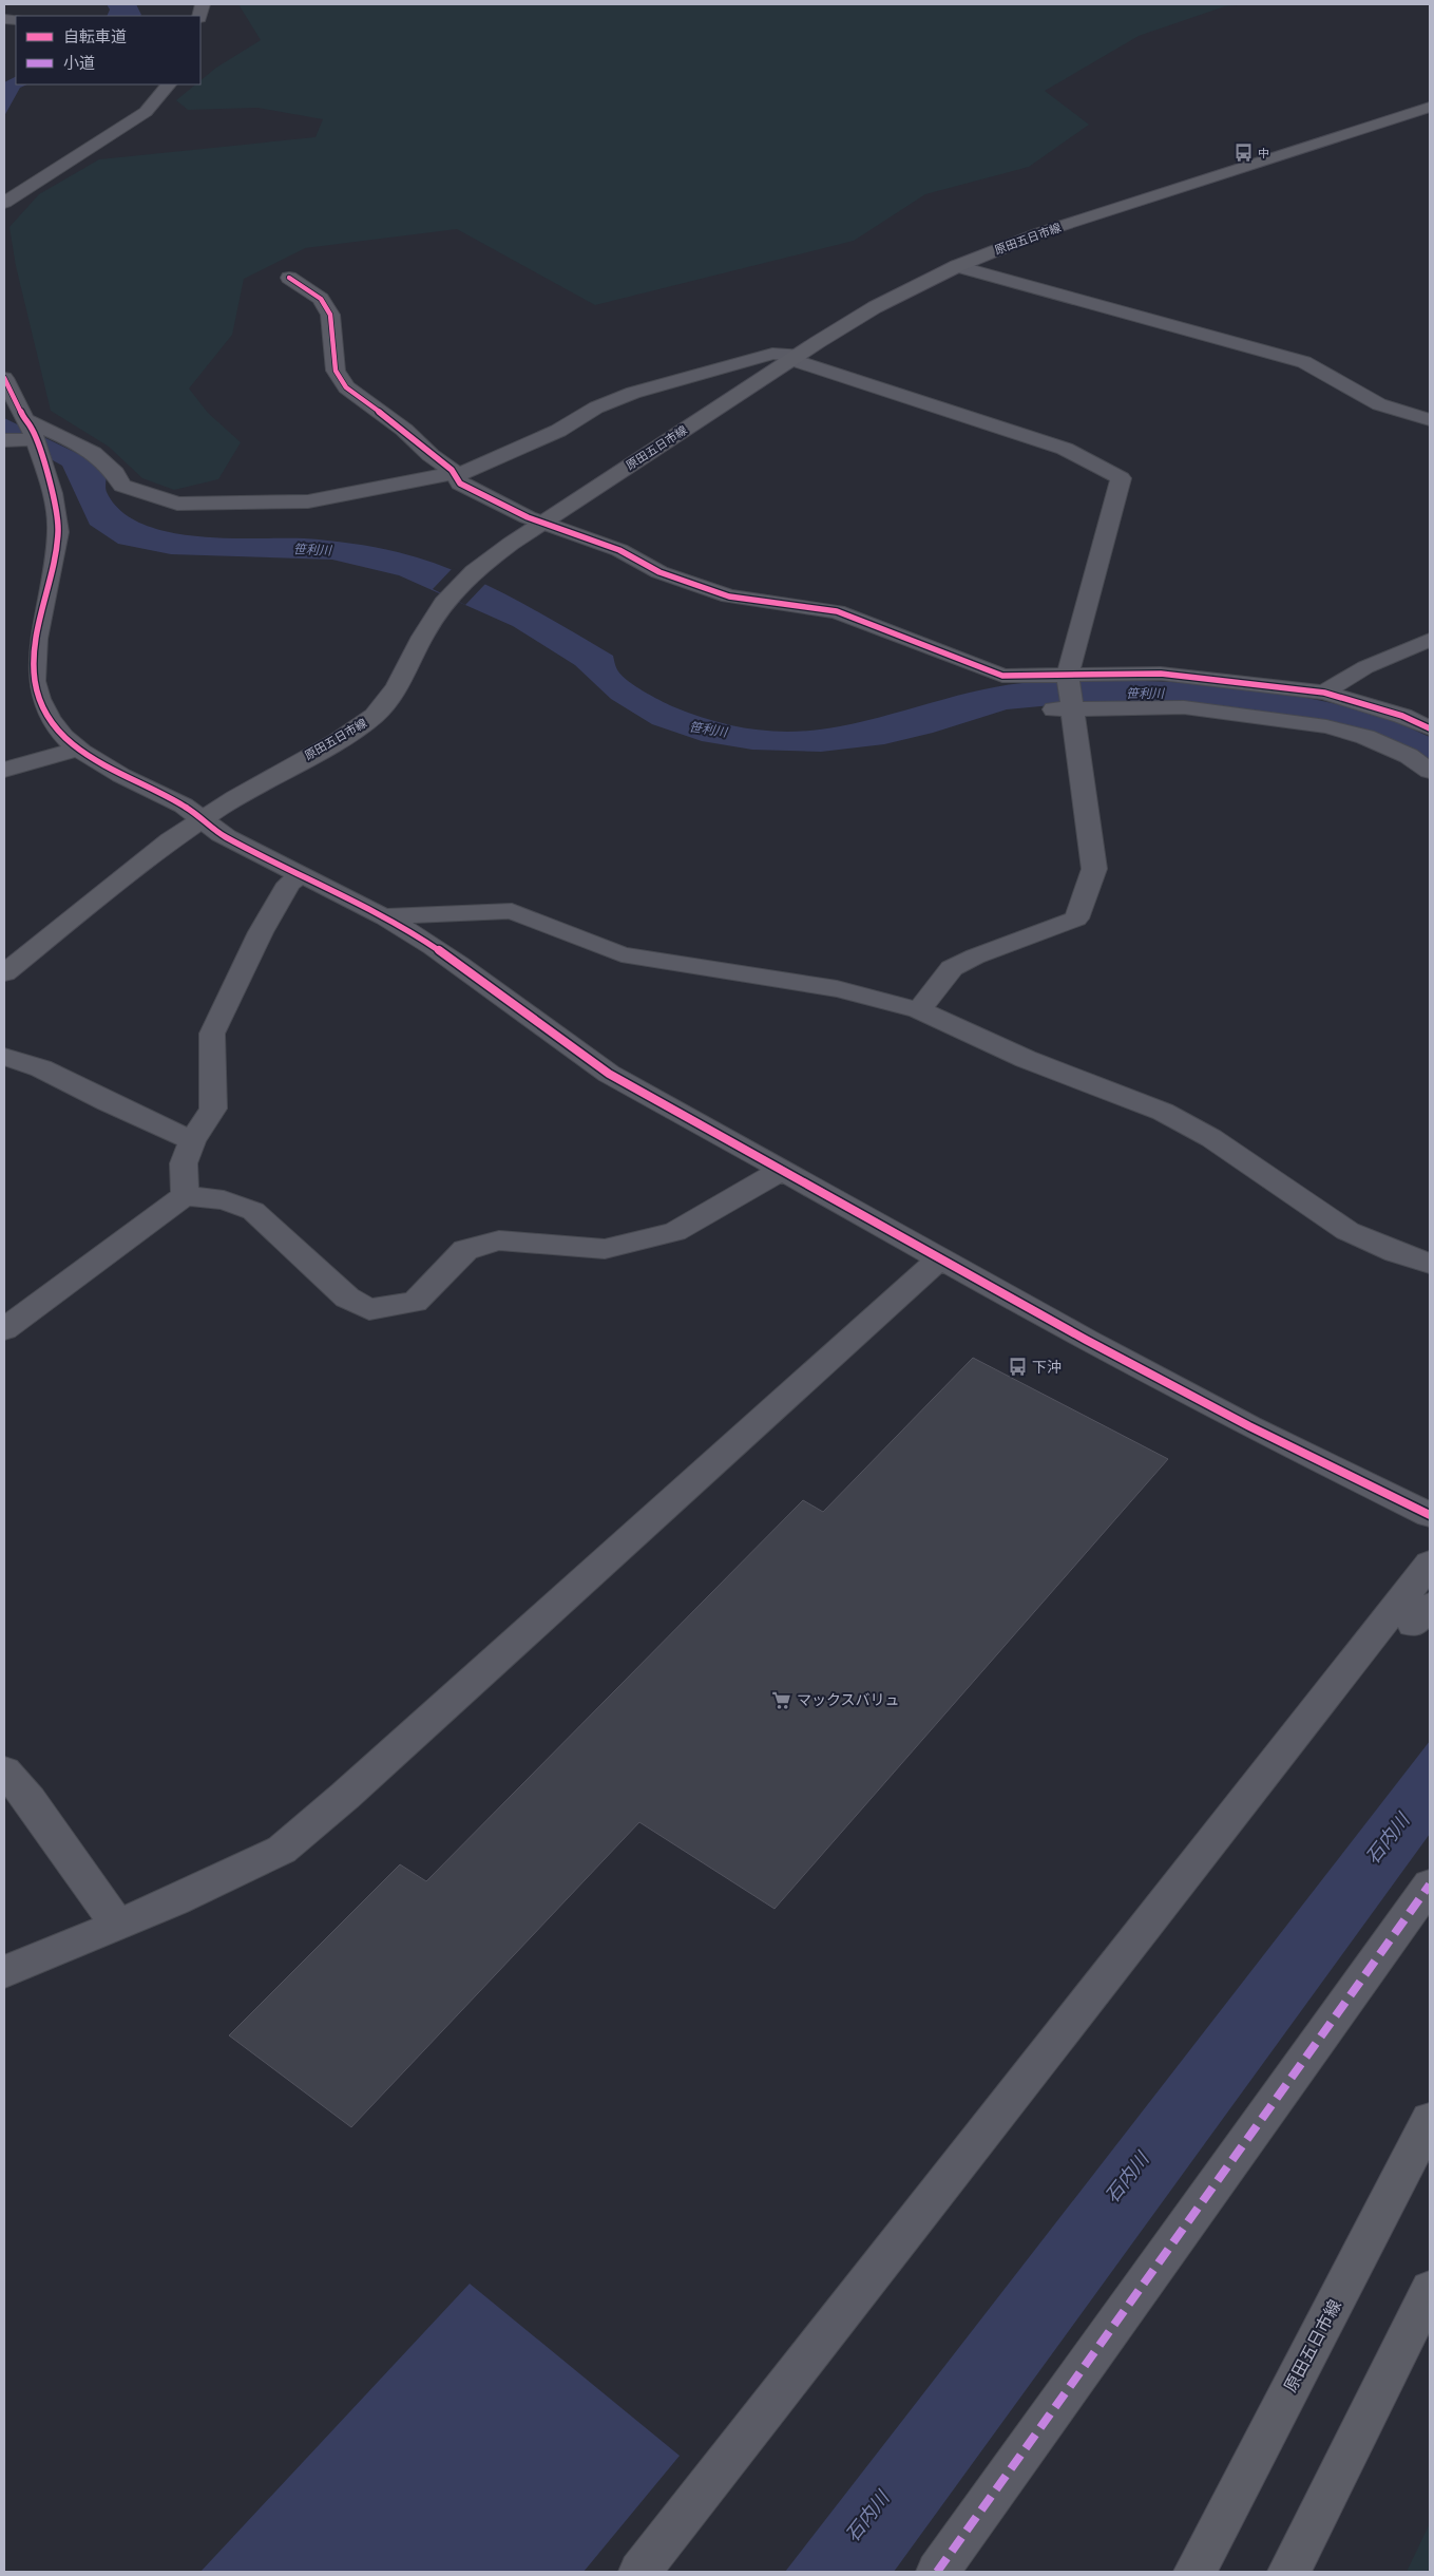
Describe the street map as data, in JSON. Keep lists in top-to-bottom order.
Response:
{
  "streets": {
    "main road": ["原田五日市線"]
  },
  "water": ["笹利川", "石内川"],
  "places": {
    "bus stop": ["中", "下沖"],
    "supermarket": ["マックスバリュ"]
  },
  "legend": ["自転車道", "小道"]
}
